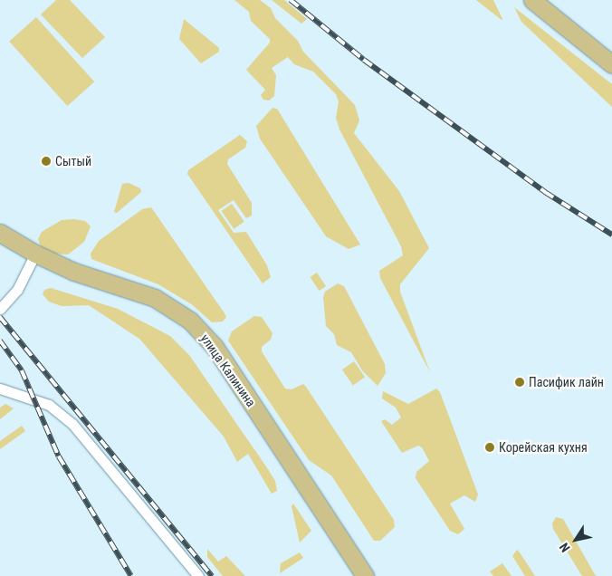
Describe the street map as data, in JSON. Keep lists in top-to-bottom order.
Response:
{
  "streets": {
    "main road": ["улица Калинина"]
  },
  "places": ["Сытый", "Пасифик лайн", "Корейская кухня"],
  "north": "bottom left"
}
